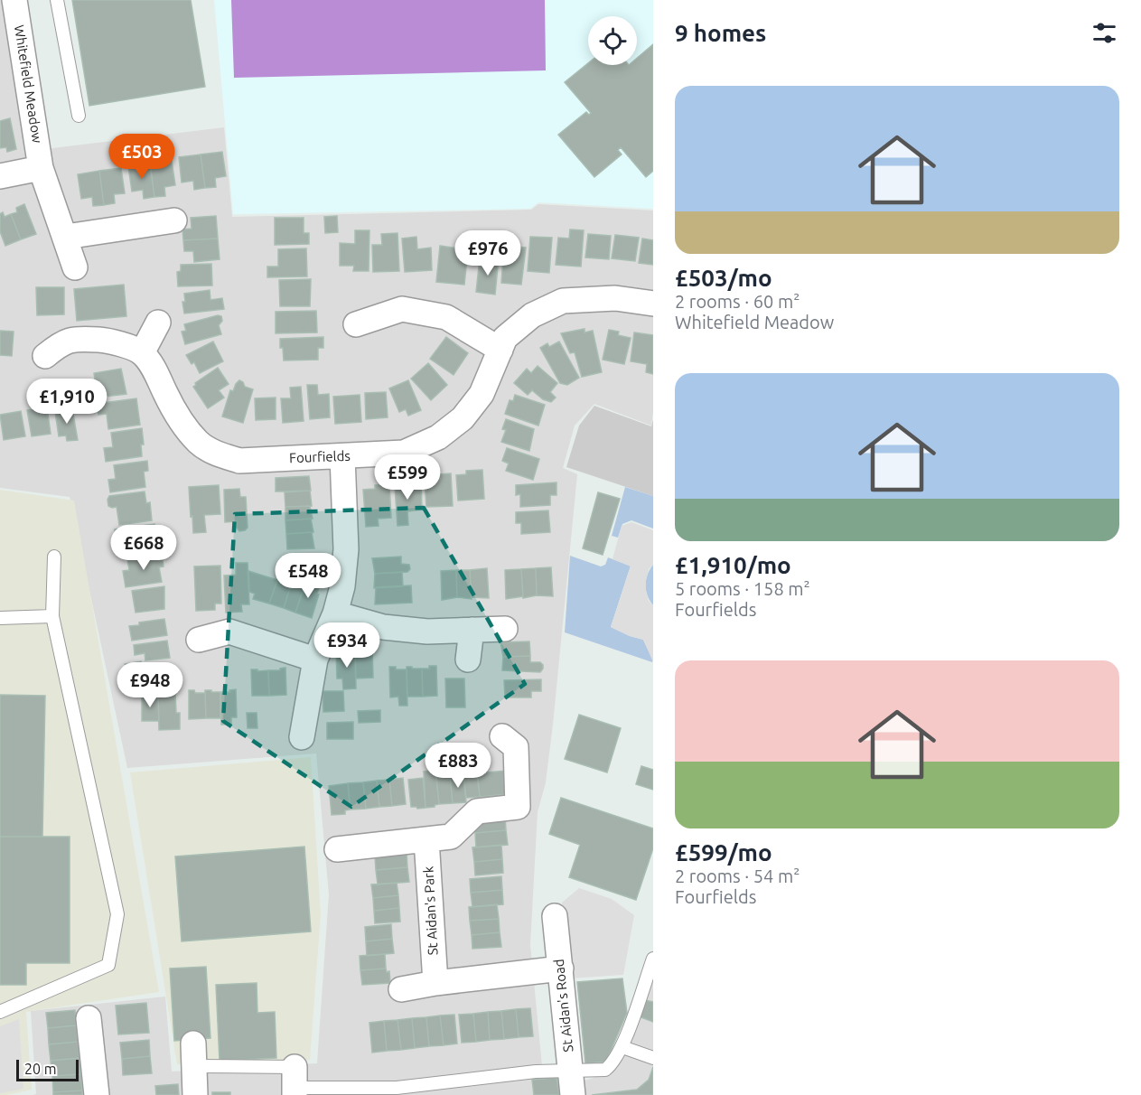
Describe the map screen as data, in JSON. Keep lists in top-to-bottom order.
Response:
{
  "streets": {
    "street": [
      "Whitefield Meadow",
      "Fourfields",
      "St Aidan's Park",
      "St Aidan's Road"
    ]
  },
  "scale_bar": "20 m",
  "page": {
    "heading": "9 homes",
    "list": [
      {
        "name": "£503/mo",
        "note": "2 rooms · 60 m² · Whitefield Meadow"
      },
      {
        "name": "£1,910/mo",
        "note": "5 rooms · 158 m² · Fourfields"
      },
      {
        "name": "£599/mo",
        "note": "2 rooms · 54 m² · Fourfields"
      }
    ],
    "price": [
      "£503",
      "£976",
      "£1,910",
      "£599",
      "£668",
      "£548",
      "£934",
      "£948",
      "£883"
    ],
    "scale": "20 m"
  }
}
